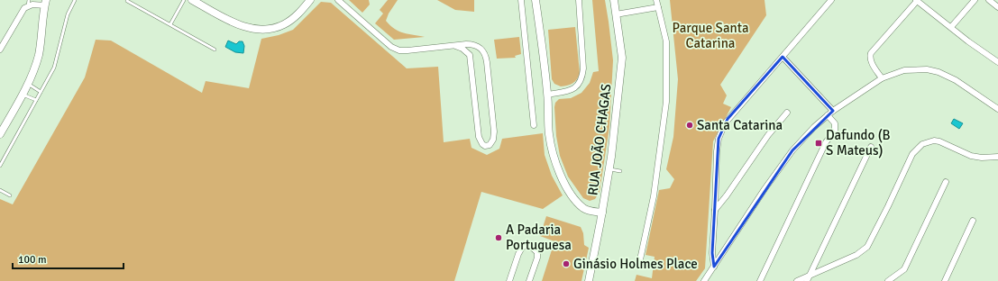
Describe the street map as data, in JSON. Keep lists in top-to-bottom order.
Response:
{
  "streets": {
    "street": ["RUA JOÃO CHAGAS"]
  },
  "parks": ["Parque Santa Catarina"],
  "places": {
    "other": ["Santa Catarina", "A Padaria Portuguesa", "Ginásio Holmes Place"],
    "transit": ["Dafundo (B S Mateus)"]
  },
  "scale_bar": "100 m"
}
